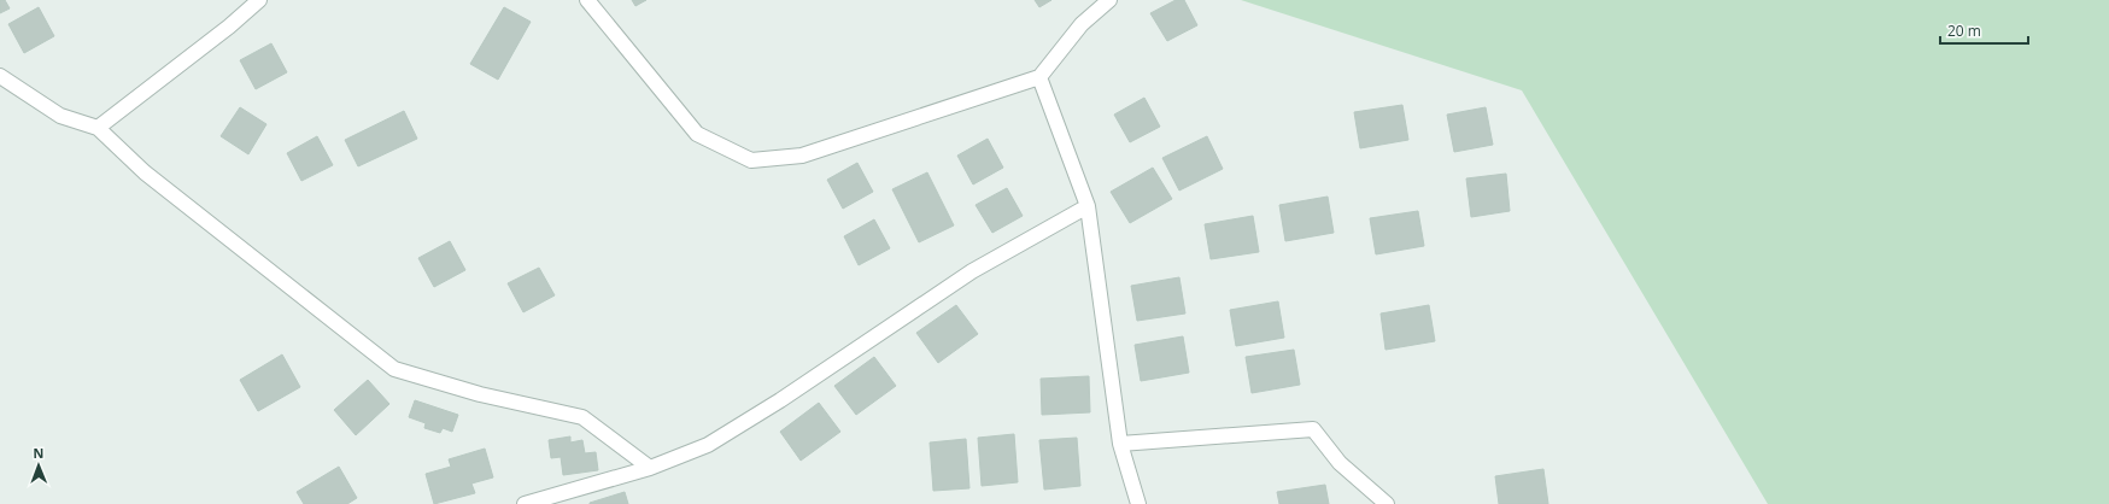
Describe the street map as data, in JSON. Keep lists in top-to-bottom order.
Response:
{
  "scale_bar": "20 m",
  "north": "top"
}
